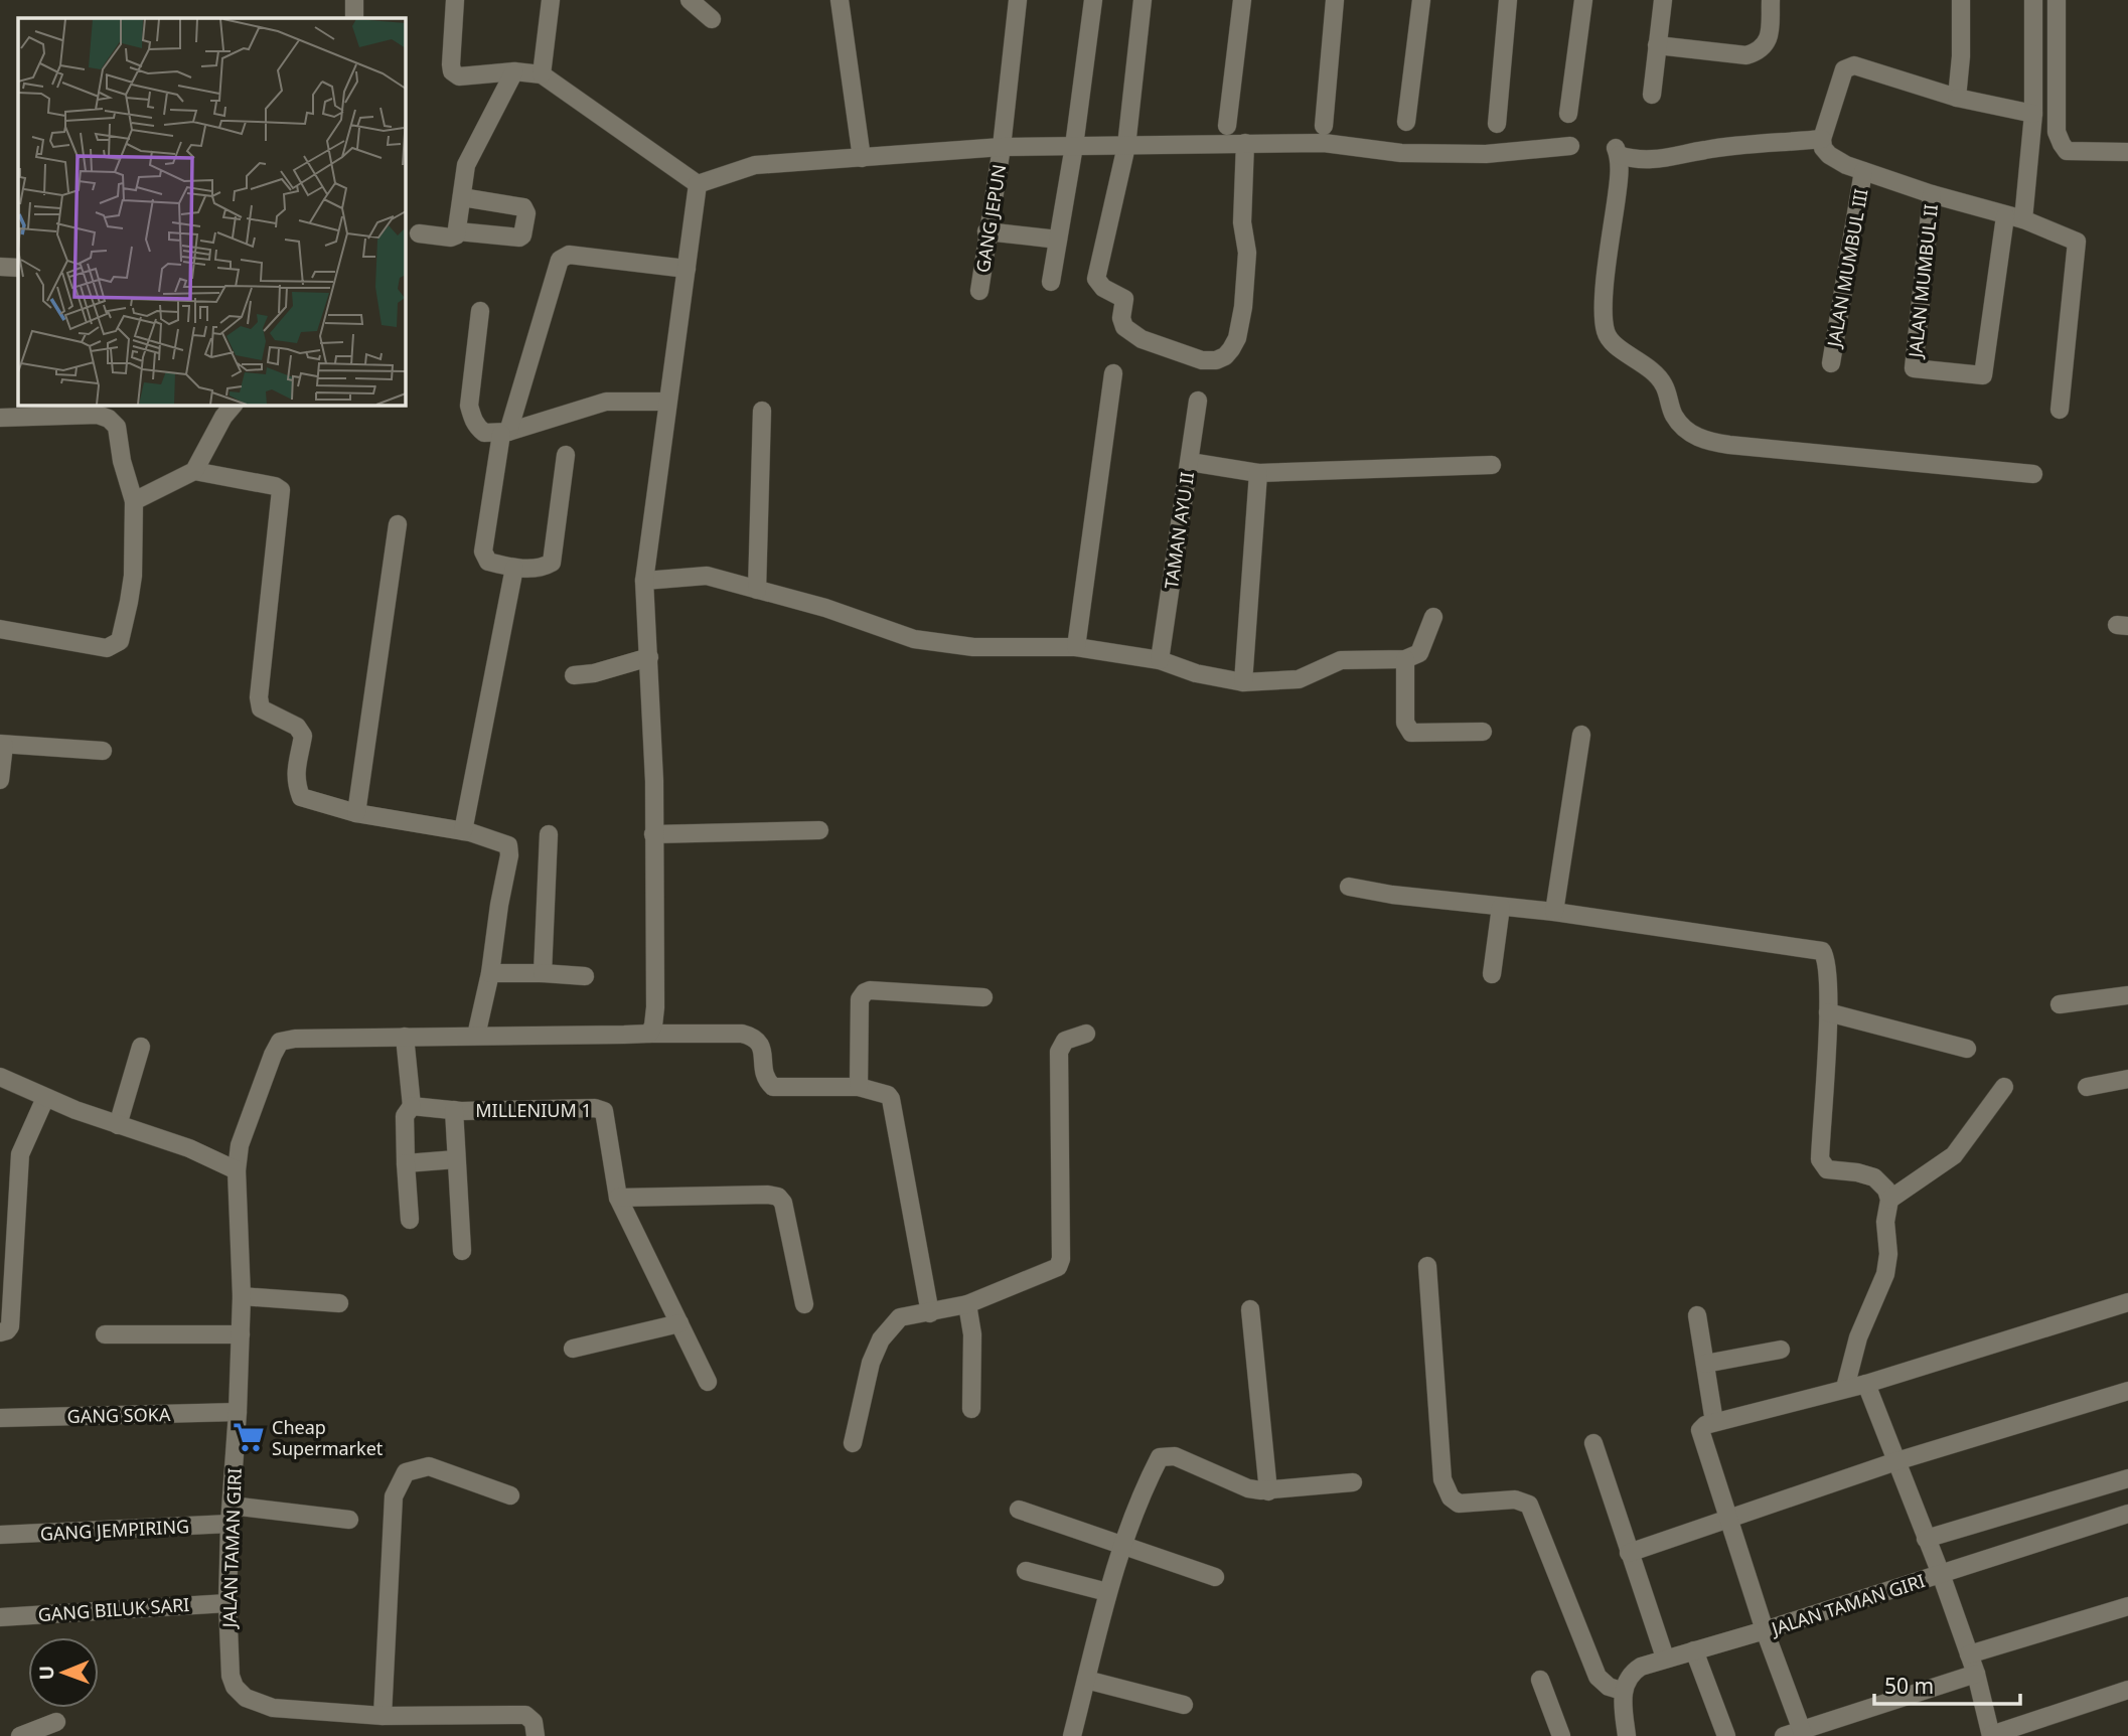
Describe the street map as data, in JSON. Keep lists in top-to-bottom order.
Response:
{
  "streets": {
    "street": [
      "GANG JEPUN",
      "JALAN MUMBUL III",
      "JALAN MUMBUL II",
      "TAMAN AYU II",
      "MILLENIUM 1",
      "GANG SOKA",
      "GANG JEMPIRING",
      "JALAN TAMAN GIRI",
      "GANG BILUK SARI"
    ]
  },
  "crossings": [
    ["GANG SOKA", "JALAN TAMAN GIRI"],
    ["GANG JEMPIRING", "JALAN TAMAN GIRI"],
    ["JALAN TAMAN GIRI", "GANG BILUK SARI"]
  ],
  "places": {
    "supermarket": ["Cheap Supermarket"]
  },
  "scale_bar": "50 m",
  "north": "left"
}
